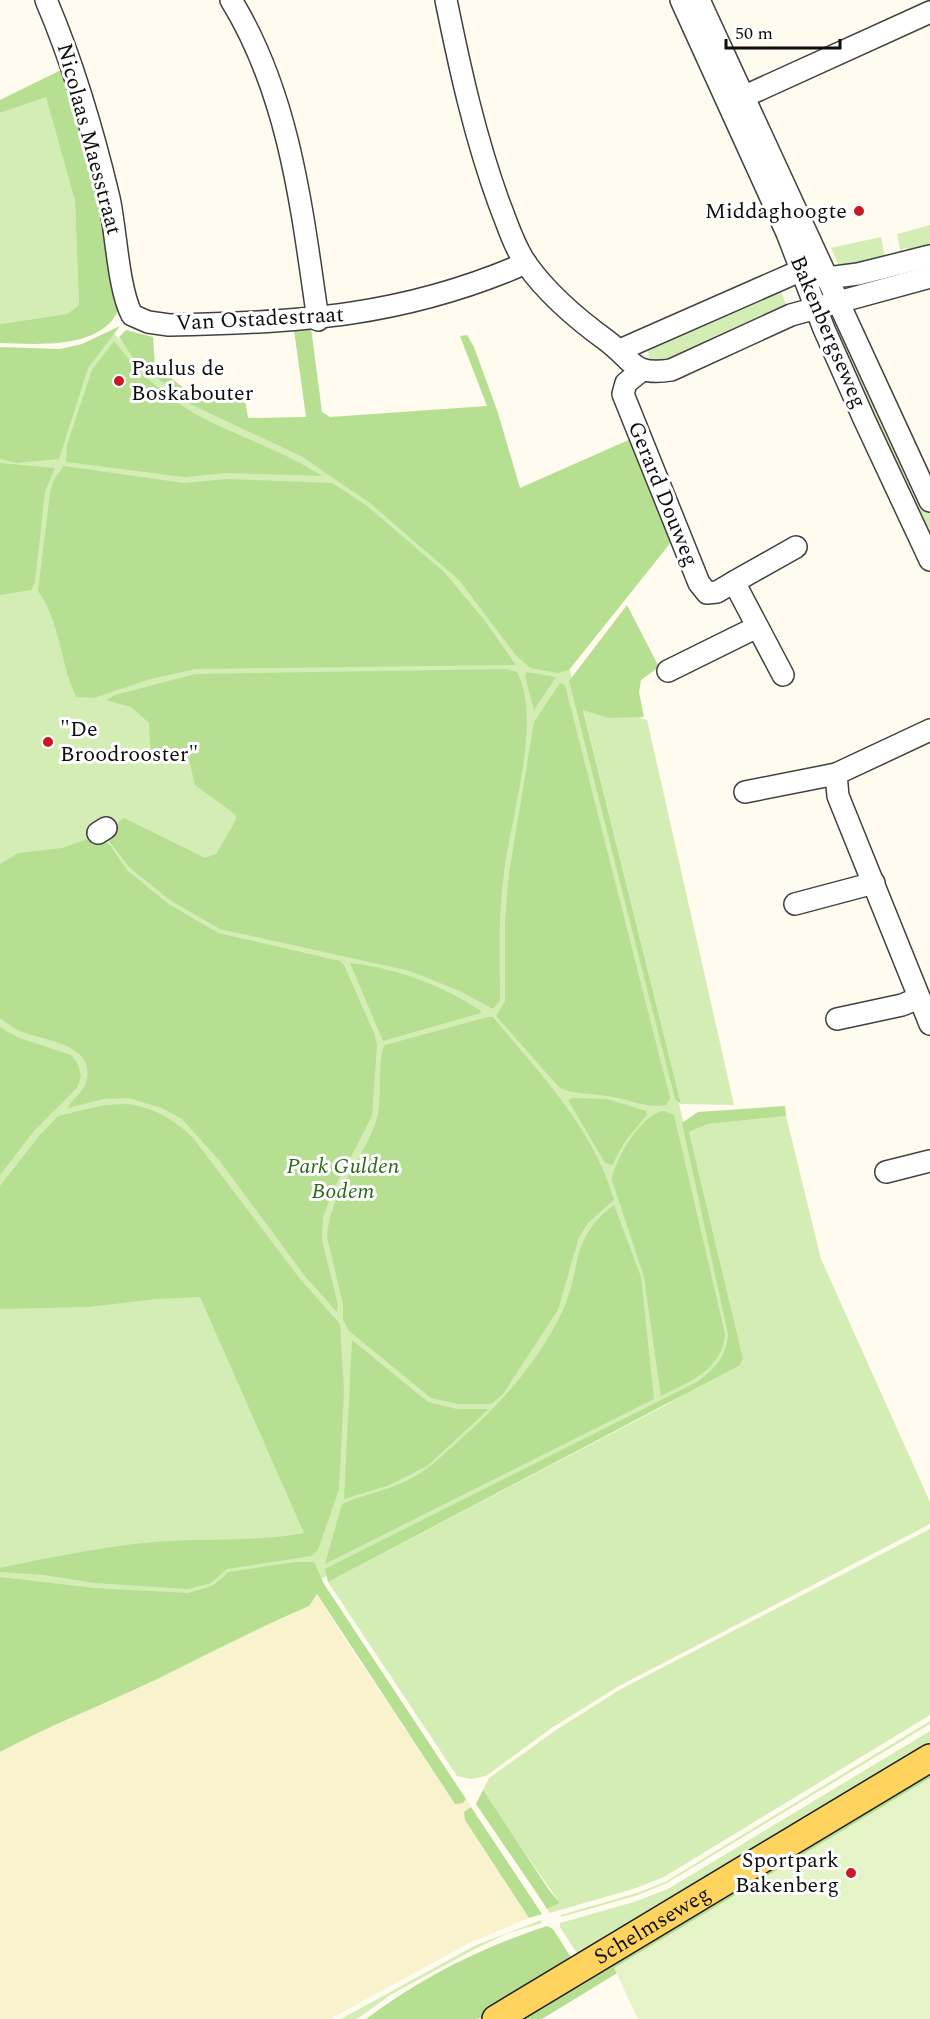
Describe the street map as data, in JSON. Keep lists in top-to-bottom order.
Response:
{
  "streets": {
    "main road": ["Schelmseweg"],
    "street": [
      "Nicolaas Maesstraat",
      "Van Ostadestraat",
      "Bakenbergseweg",
      "Gerard Douweg"
    ]
  },
  "crossings": [
    ["Nicolaas Maesstraat", "Van Ostadestraat"]
  ],
  "parks": ["Park Gulden Bodem"],
  "places": [
    "Middaghoogte",
    "Paulus de Boskabouter",
    "\"De Broodrooster\"",
    "Sportpark Bakenberg"
  ],
  "scale_bar": "50 m"
}
